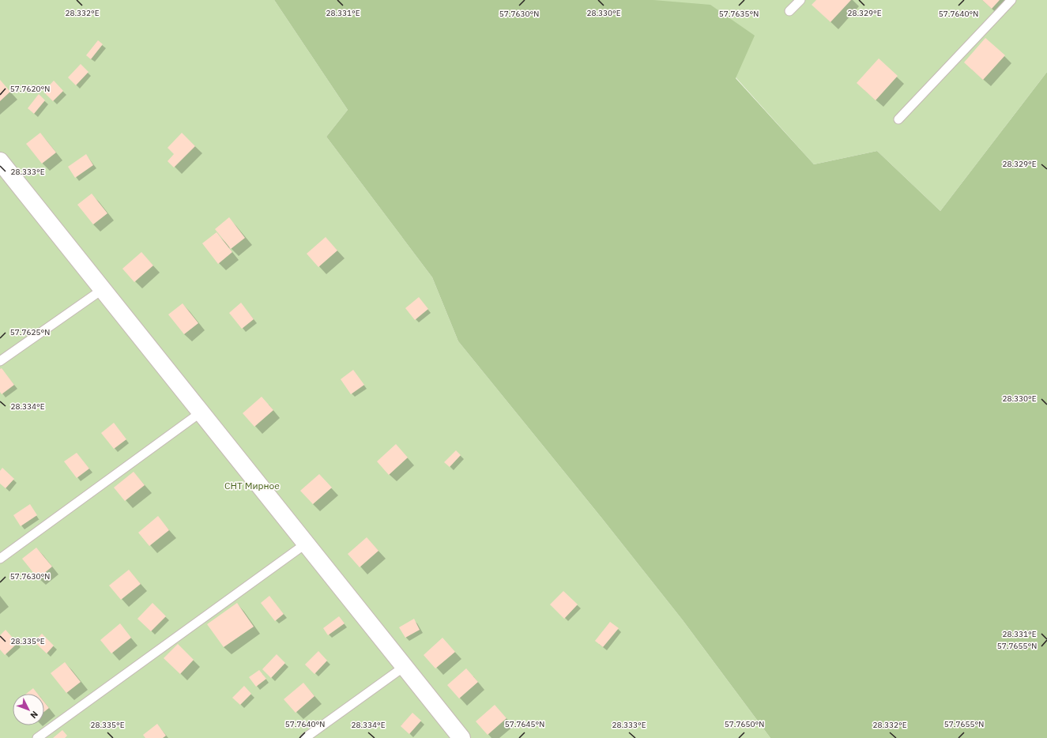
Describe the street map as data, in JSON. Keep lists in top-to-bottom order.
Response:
{
  "parks": ["СНТ Мирное"],
  "north": "bottom right",
  "coordinates": [
    "28.331°E",
    "28.332°E",
    "28.330°E",
    "28.329°E",
    "57.7635°N",
    "57.7640°N",
    "57.7630°N",
    "57.7620°N",
    "28.333°E",
    "57.7625°N",
    "28.334°E",
    "28.335°E",
    "57.7655°N",
    "57.7645°N",
    "57.7650°N"
  ]
}
